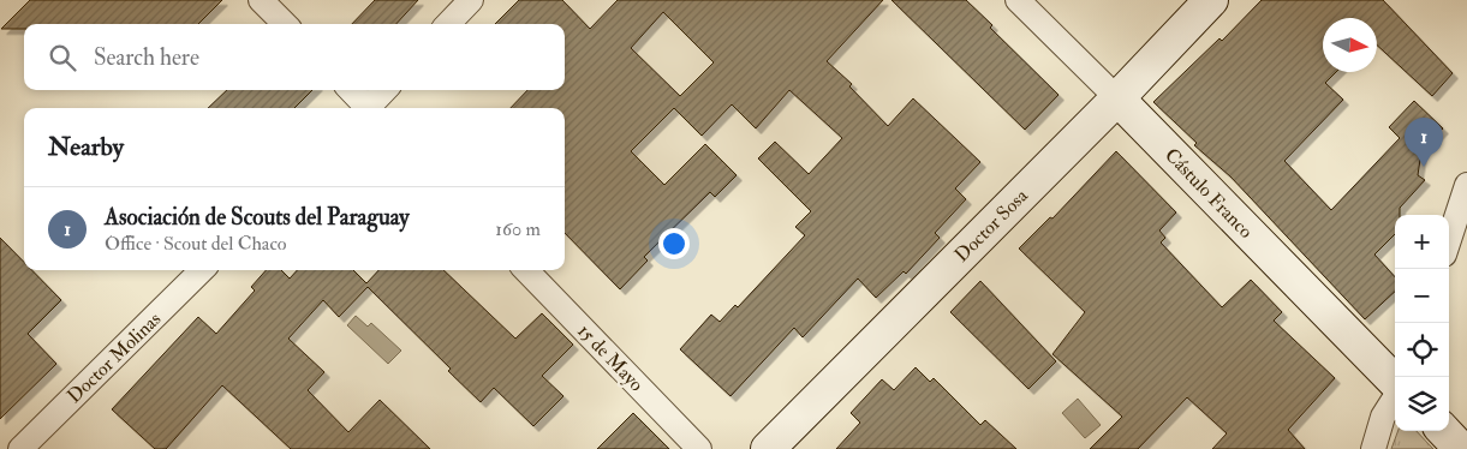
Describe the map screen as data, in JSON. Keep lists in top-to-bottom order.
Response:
{
  "streets": {
    "street": [
      "Cástulo Franco",
      "Doctor Sosa",
      "Doctor Molinas",
      "15 de Mayo"
    ]
  },
  "crossings": [
    ["Cástulo Franco", "Doctor Sosa"]
  ],
  "north": "right",
  "page": {
    "search": "Search here",
    "heading": "Nearby",
    "pins": "1",
    "list": [
      {
        "mark": "1",
        "name": "Asociación de Scouts del Paraguay",
        "note": "Office · Scout del Chaco",
        "value": "160 m"
      }
    ],
    "map_buttons": ["+", "−"]
  }
}
